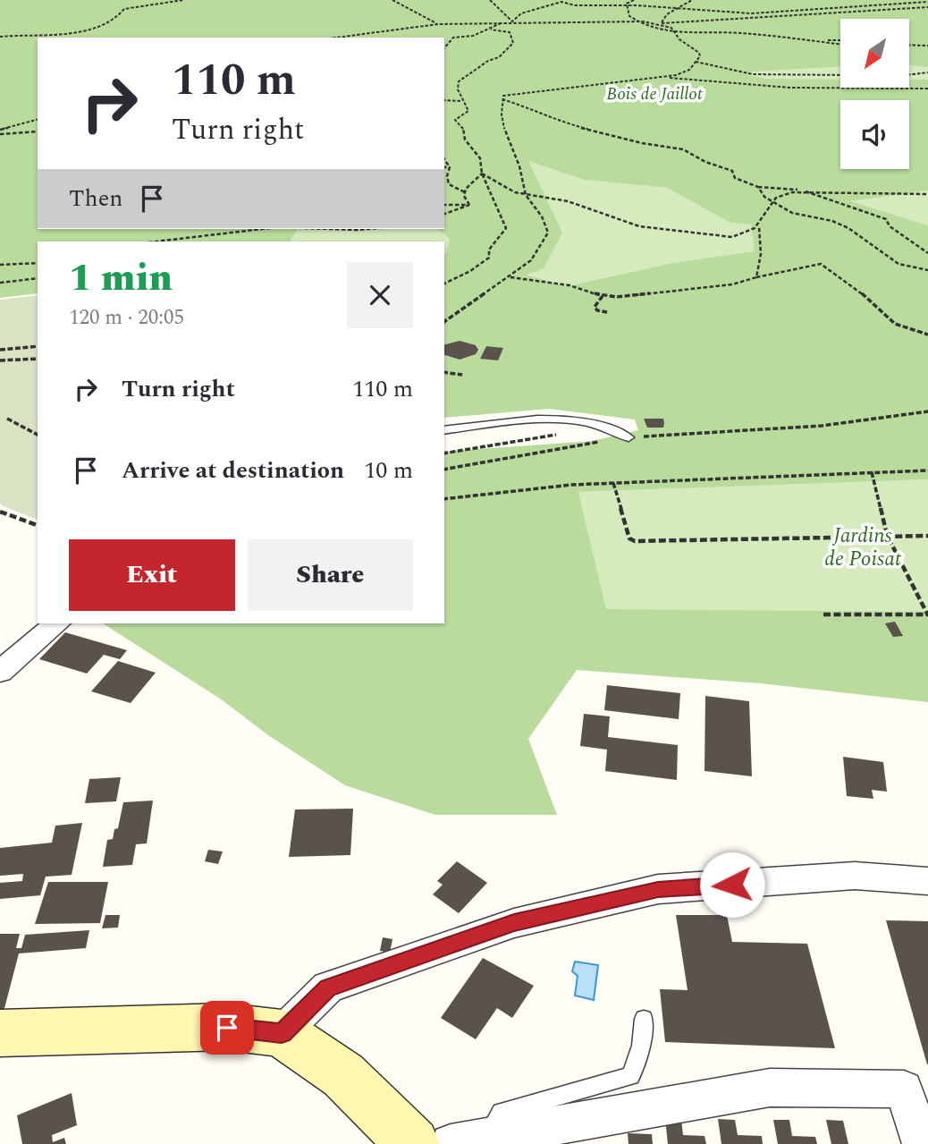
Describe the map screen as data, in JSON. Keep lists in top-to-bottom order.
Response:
{
  "parks": ["Bois de Jaillot", "Jardins de Poisat"],
  "north": "bottom left",
  "page": {
    "turn": ["110 m", "Turn right"],
    "then": "Then",
    "heading": ["1 min", "120 m · 20:05"],
    "list": [
      {
        "name": "Turn right",
        "value": "110 m"
      },
      {
        "name": "Arrive at destination",
        "value": "10 m"
      }
    ],
    "buttons": ["Exit", "Share"]
  }
}
